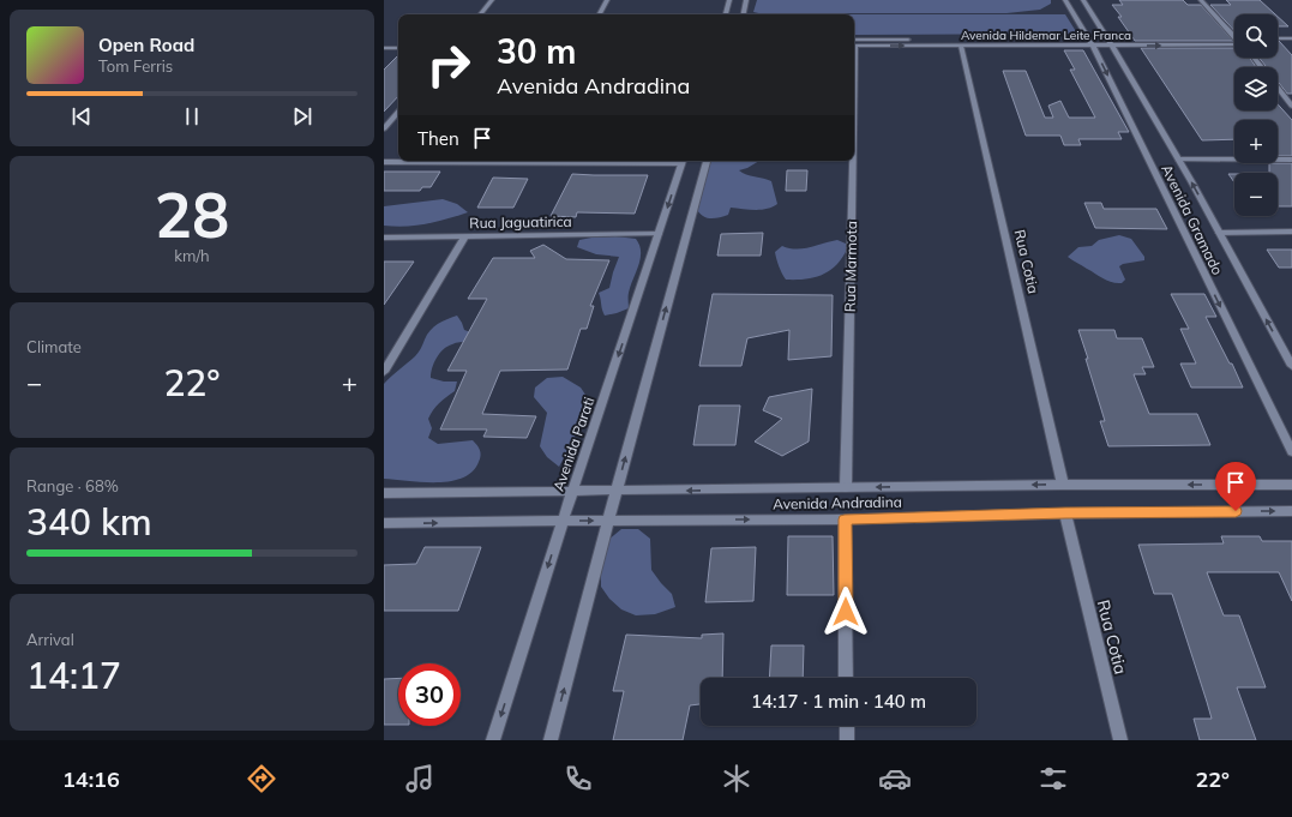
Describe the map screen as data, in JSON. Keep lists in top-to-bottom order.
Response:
{
  "streets": {
    "street": [
      "Avenida Hildemar Leite Franca",
      "Avenida Gramado",
      "Rua Jaguatirica",
      "Rua Cotia",
      "Rua Marmota",
      "Avenida Parati",
      "Avenida Andradina"
    ]
  },
  "crossings": [
    ["Avenida Hildemar Leite Franca", "Avenida Gramado"],
    ["Avenida Hildemar Leite Franca", "Rua Cotia"],
    ["Rua Jaguatirica", "Avenida Parati"],
    ["Rua Cotia", "Avenida Andradina"],
    ["Rua Marmota", "Avenida Andradina"],
    ["Avenida Parati", "Avenida Andradina"]
  ],
  "page": {
    "map_buttons": ["+", "−"],
    "turn": ["30 m", "Avenida Andradina"],
    "song": ["Open Road", "Tom Ferris"],
    "then": "Then",
    "tile": [
      ["28", "km/h"],
      "Climate",
      ["Range · 68%", "340 km"],
      ["Arrival", "14:17"]
    ],
    "heat": ["−", "22°", "+"],
    "limit": "30",
    "trip": "14:17 · 1 min · 140 m",
    "tabs": ["14:16", "22°"]
  }
}
